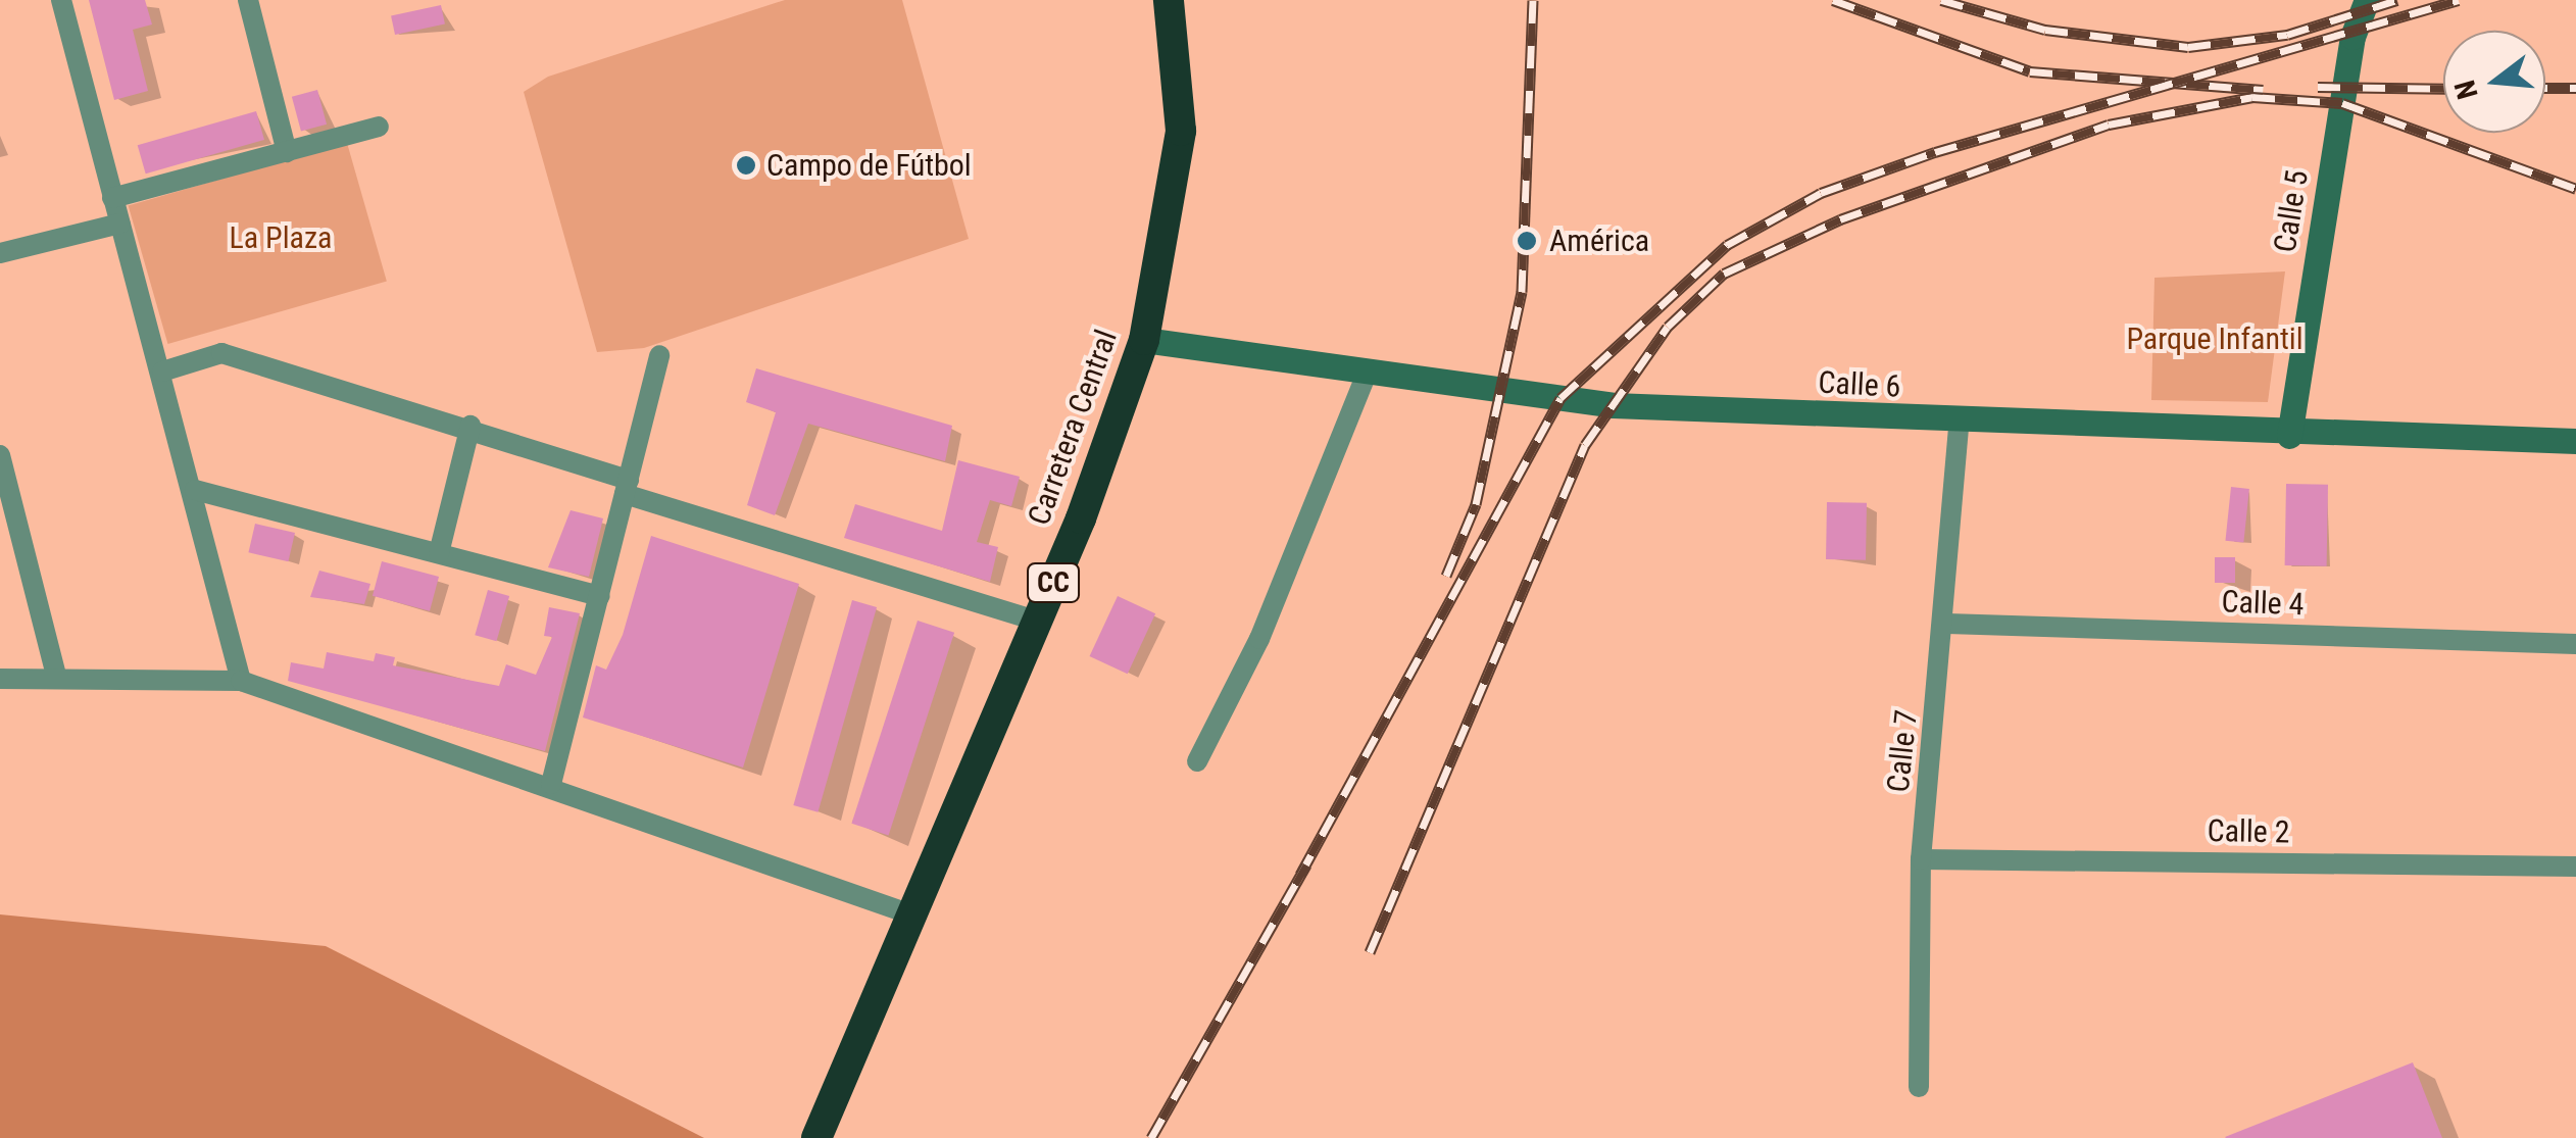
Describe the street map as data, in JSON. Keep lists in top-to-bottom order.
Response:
{
  "streets": {
    "highway": ["Carretera Central", "CC"],
    "street": [
      "Calle 5",
      "Calle 6",
      "Calle 4",
      "Calle 7",
      "Calle 2"
    ]
  },
  "crossings": [
    ["Calle 5", "Calle 6"],
    ["Calle 6", "Carretera Central"],
    ["Calle 6", "Calle 7"],
    ["Calle 4", "Calle 7"],
    ["Calle 7", "Calle 2"]
  ],
  "parks": ["La Plaza", "Parque Infantil"],
  "places": ["Campo de Fútbol", "América"],
  "north": "left"
}
